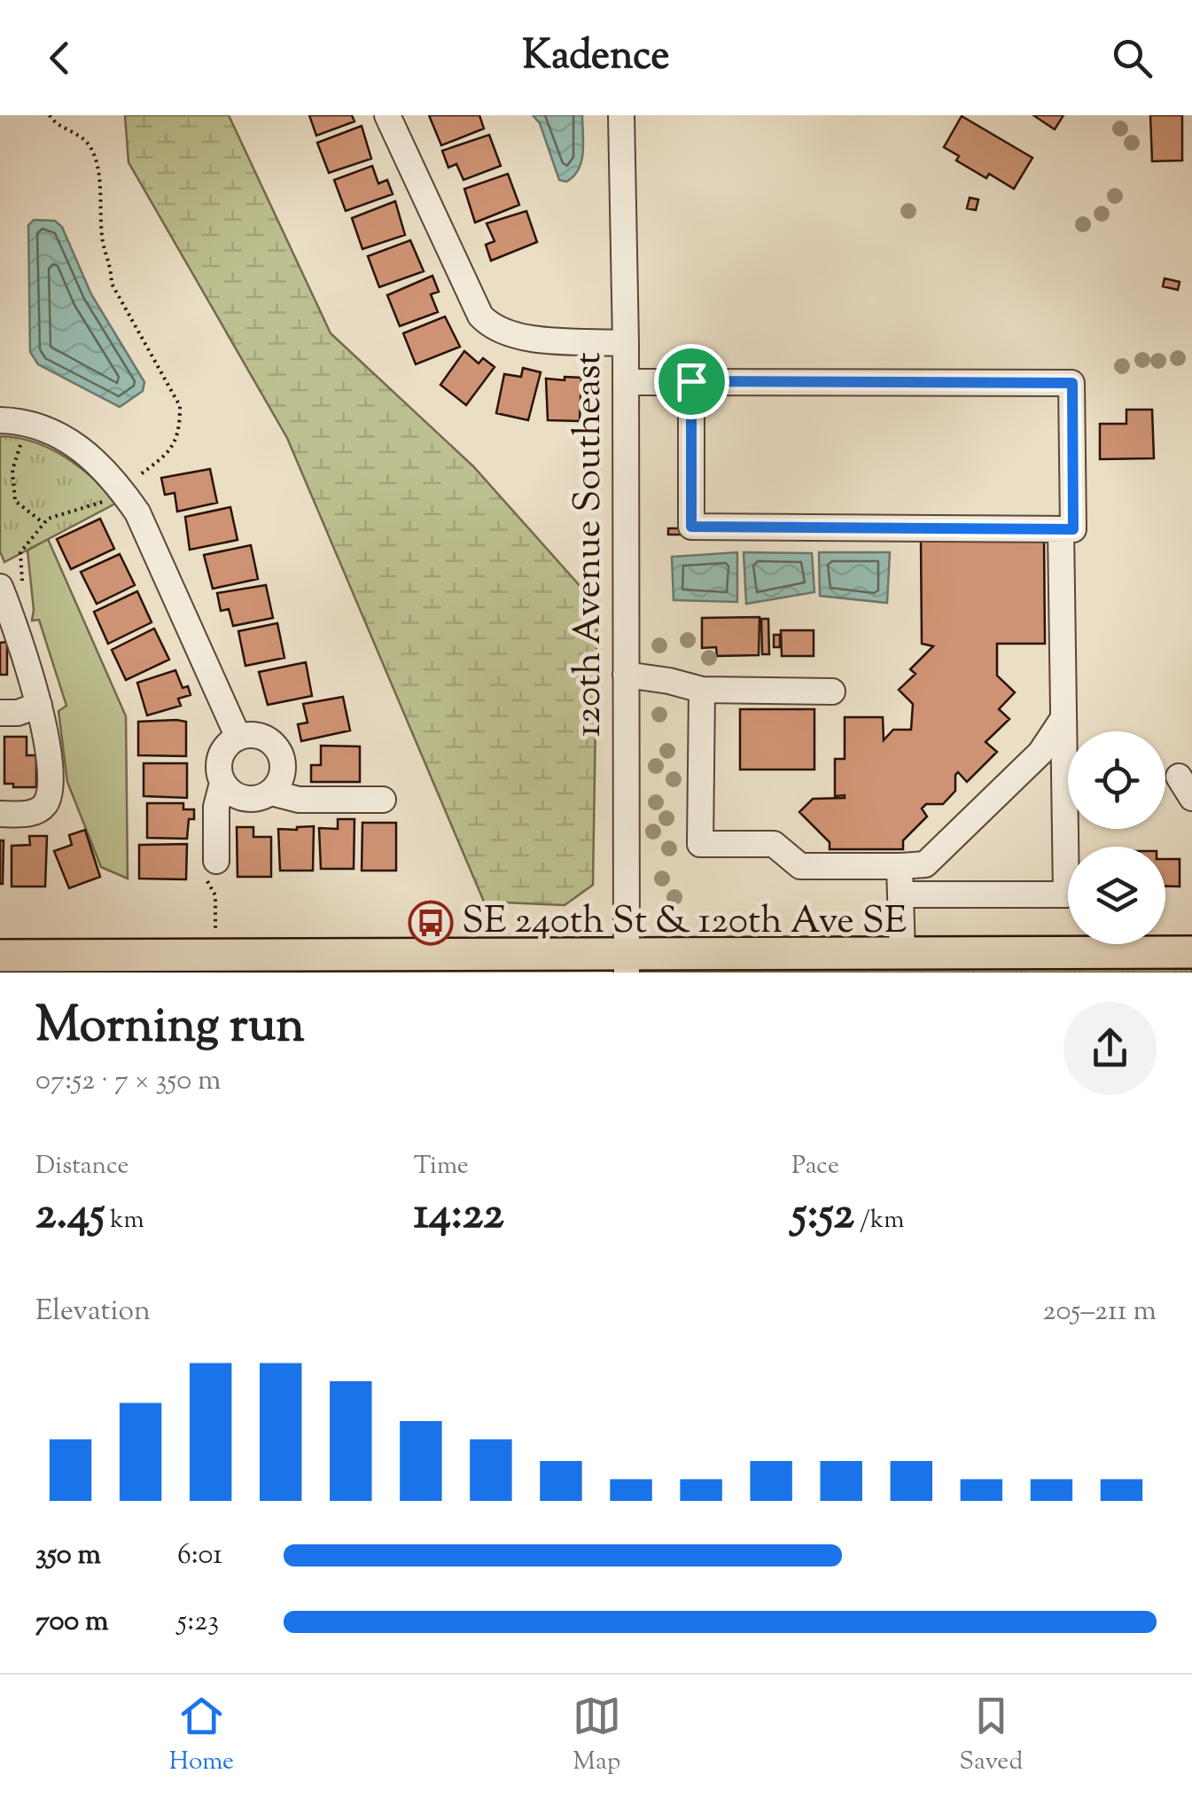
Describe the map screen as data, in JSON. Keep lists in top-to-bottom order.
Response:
{
  "streets": {
    "street": ["120th Avenue Southeast"]
  },
  "places": {
    "bus stop": ["SE 240th St & 120th Ave SE"]
  },
  "page": {
    "header": "Kadence",
    "heading": ["Morning run", "07:52 · 7 × 350 m"],
    "stats": [
      ["Distance", "2.45 km"],
      ["Time", "14:22"],
      ["Pace", "5:52 /km"]
    ],
    "chart": ["Elevation", "205–211 m"],
    "list": [
      {
        "name": "350 m",
        "note": "6:01"
      },
      {
        "name": "700 m",
        "note": "5:23"
      }
    ],
    "tabs": ["Home", "Map", "Saved"]
  }
}
